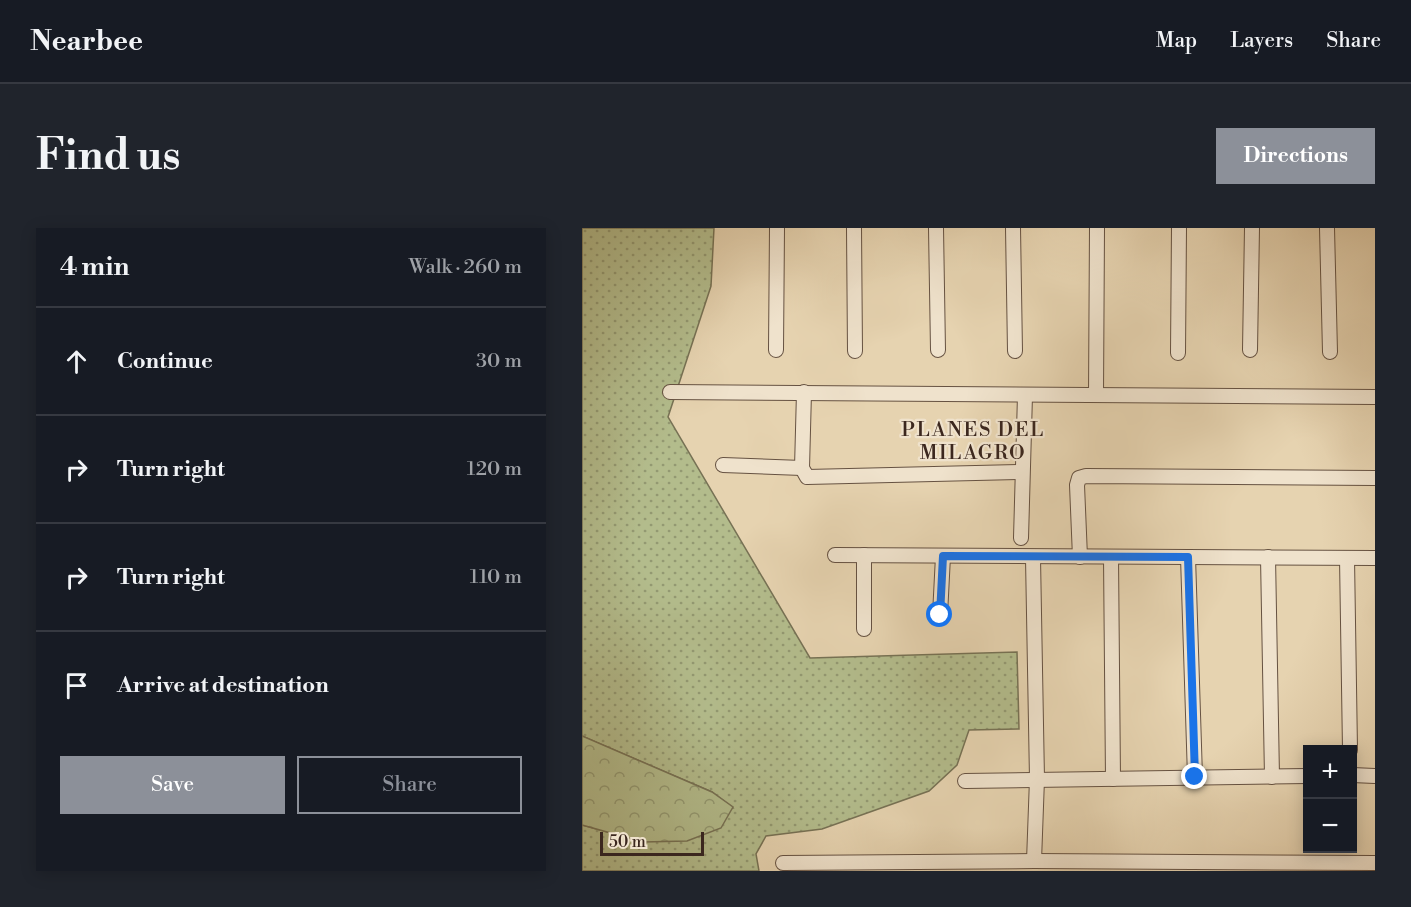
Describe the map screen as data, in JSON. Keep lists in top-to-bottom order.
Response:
{
  "districts": ["PLANES DEL MILAGRO"],
  "scale_bar": "50 m",
  "page": {
    "header": "Nearbee",
    "nav": ["Map", "Layers", "Share"],
    "buttons": [
      "Directions",
      ["Save", "Share"]
    ],
    "title": "Find us",
    "heading": ["4 min", "Walk · 260 m"],
    "list": [
      ["Continue", "30 m"],
      ["Turn right", "120 m"],
      ["Turn right", "110 m"],
      "Arrive at destination"
    ],
    "map_buttons": ["+", "−"],
    "scale": "50 m"
  }
}
